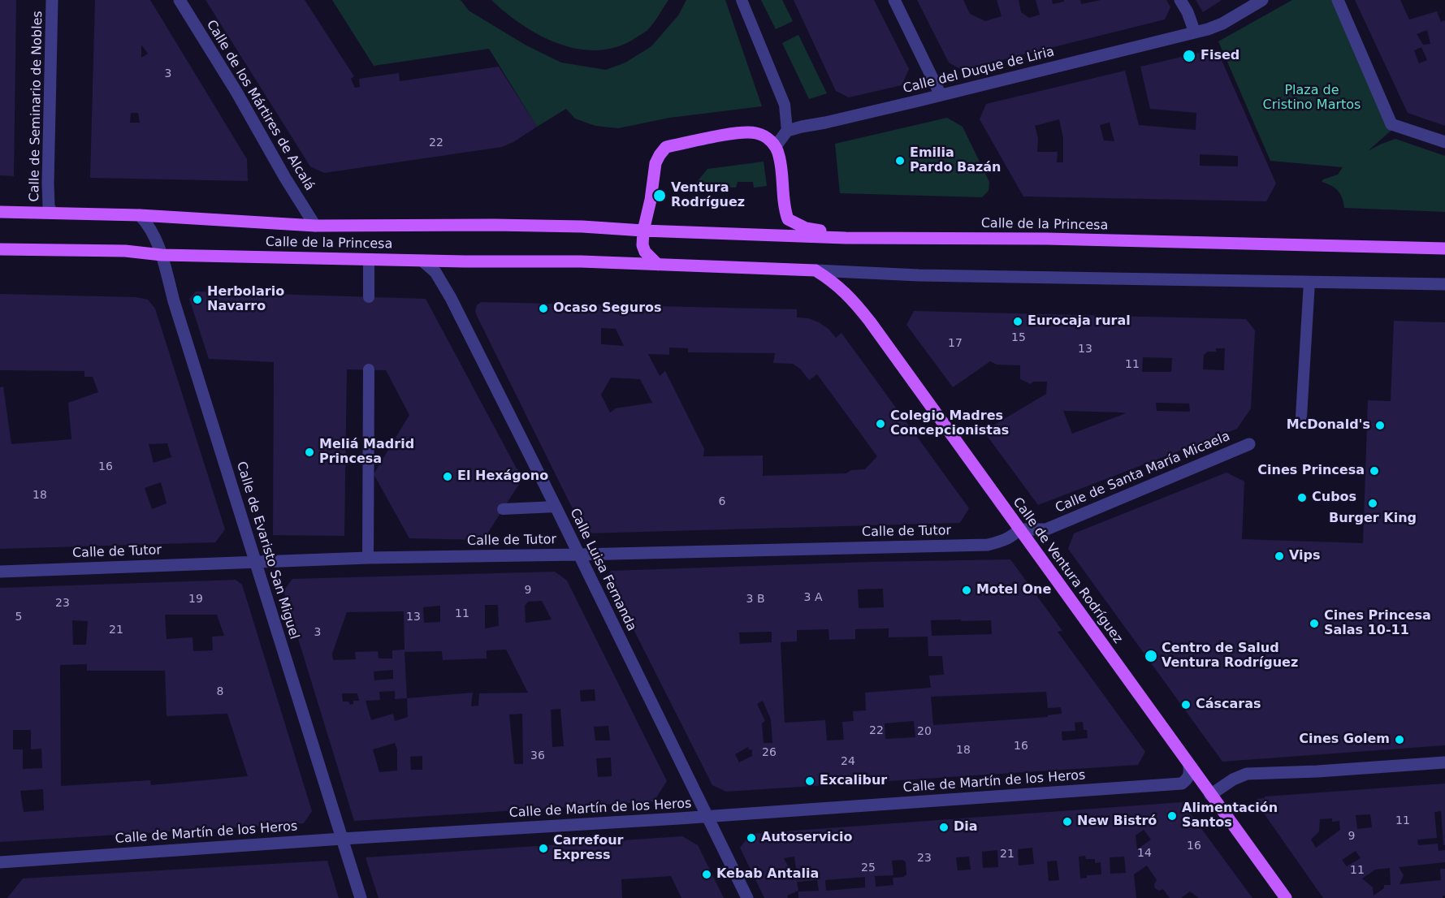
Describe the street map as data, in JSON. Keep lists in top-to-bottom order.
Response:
{
  "streets": {
    "main road": ["Calle de la Princesa", "Calle de Ventura Rodríguez"],
    "street": [
      "Calle del Duque de Liria",
      "Calle de los Mártires de Alcalá",
      "Calle de Seminario de Nobles",
      "Calle de Santa María Micaela",
      "Calle de Tutor",
      "Calle de Evaristo San Miguel",
      "Calle Luisa Fernanda",
      "Calle de Martín de los Heros"
    ]
  },
  "crossings": [
    ["Calle de los Mártires de Alcalá", "Calle de la Princesa"],
    ["Calle de Seminario de Nobles", "Calle de la Princesa"],
    ["Calle de la Princesa", "Calle de Evaristo San Miguel"],
    ["Calle de la Princesa", "Calle Luisa Fernanda"],
    ["Calle de la Princesa", "Calle de Ventura Rodríguez"],
    ["Calle de Santa María Micaela", "Calle de Tutor"],
    ["Calle de Santa María Micaela", "Calle de Ventura Rodríguez"],
    ["Calle de Tutor", "Calle de Evaristo San Miguel"],
    ["Calle de Tutor", "Calle Luisa Fernanda"],
    ["Calle de Tutor", "Calle de Ventura Rodríguez"],
    ["Calle de Evaristo San Miguel", "Calle de Martín de los Heros"],
    ["Calle Luisa Fernanda", "Calle de Martín de los Heros"],
    ["Calle de Ventura Rodríguez", "Calle de Martín de los Heros"]
  ],
  "parks": ["Plaza de Cristino Martos"],
  "places": [
    "Fised",
    "Emilia Pardo Bazán",
    "Ventura Rodríguez",
    "Herbolario Navarro",
    "Ocaso Seguros",
    "Eurocaja rural",
    "Colegio Madres Concepcionistas",
    "McDonald's",
    "Meliá Madrid Princesa",
    "Cines Princesa",
    "El Hexágono",
    "Cubos",
    "Burger King",
    "Vips",
    "Motel One",
    "Cines Princesa Salas 10-11",
    "Centro de Salud Ventura Rodríguez",
    "Cáscaras",
    "Cines Golem",
    "Excalibur",
    "Alimentación Santos",
    "New Bistró",
    "Dia",
    "Autoservicio",
    "Carrefour Express",
    "Kebab Antalia"
  ],
  "house_numbers": [
    "3",
    "22",
    "15",
    "17",
    "13",
    "11",
    "16",
    "18",
    "6",
    "9",
    "3 A",
    "19",
    "3 B",
    "23",
    "11",
    "5",
    "13",
    "21",
    "3",
    "8",
    "22",
    "20",
    "16",
    "18",
    "26",
    "36",
    "24",
    "11",
    "9",
    "16",
    "14",
    "21",
    "23",
    "25",
    "11"
  ]
}
